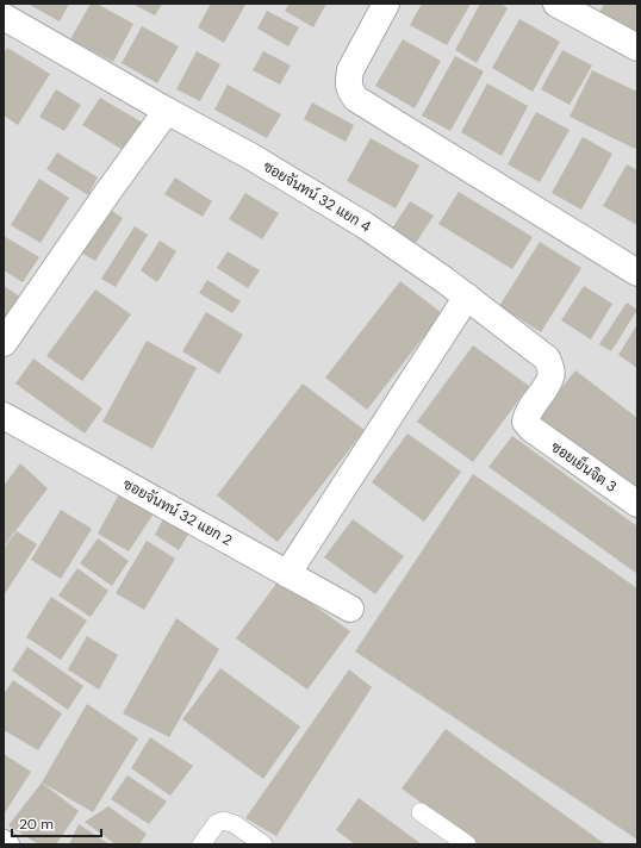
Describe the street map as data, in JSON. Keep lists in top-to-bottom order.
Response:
{
  "streets": {
    "street": ["ซอยจันทน์ 32 แยก 4", "ซอยเย็นจิต 3", "ซอยจันทน์ 32 แยก 2"]
  },
  "crossings": [
    ["ซอยจันทน์ 32 แยก 4", "ซอยเย็นจิต 3"]
  ],
  "scale_bar": "20 m"
}
